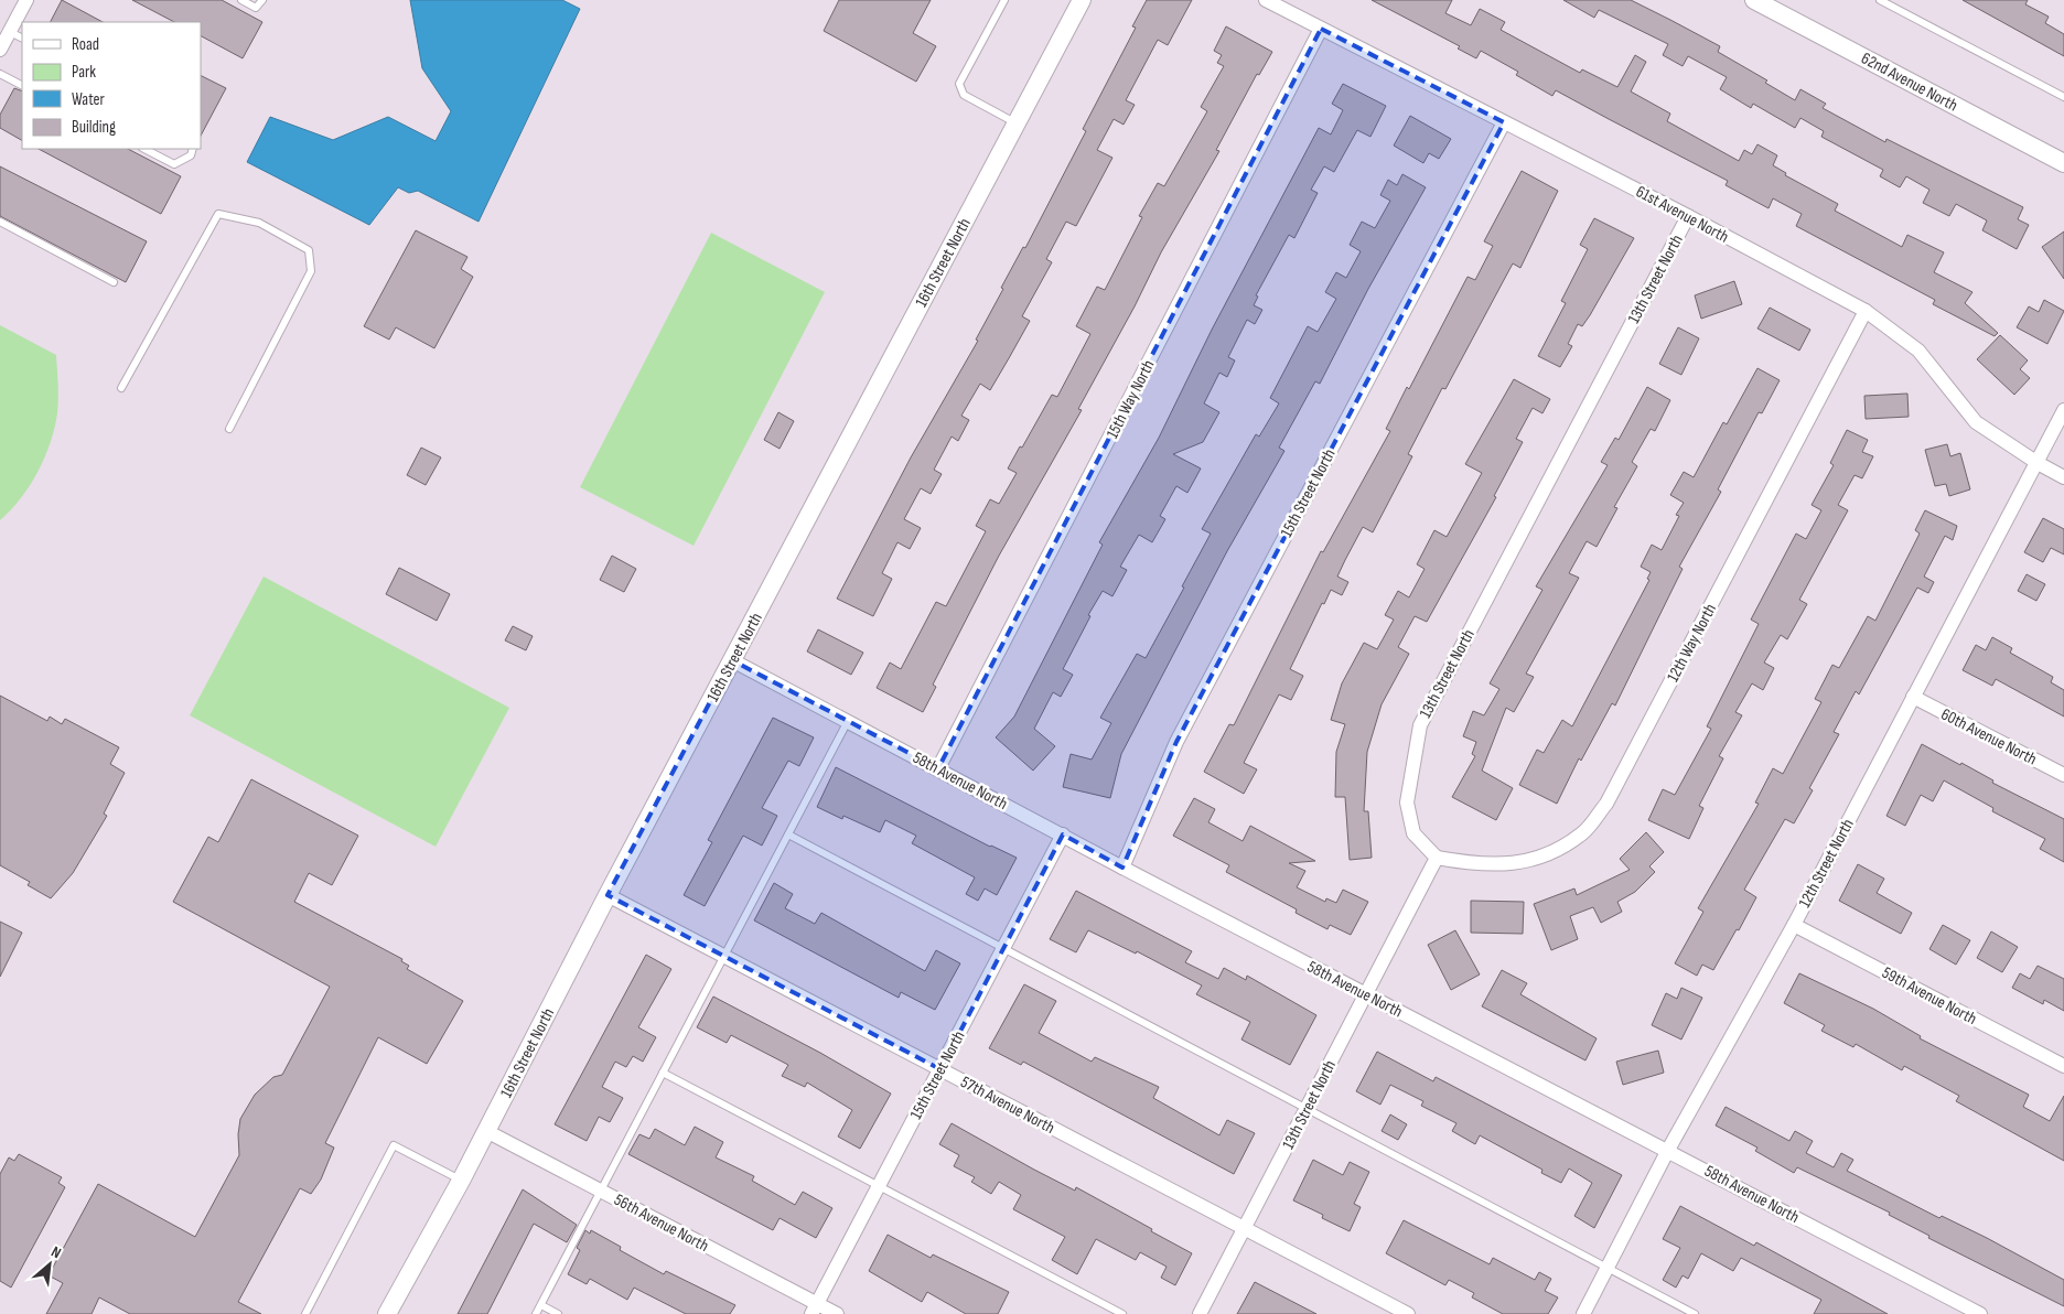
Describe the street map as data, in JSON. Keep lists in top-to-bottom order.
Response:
{
  "streets": {
    "street": [
      "62nd Avenue North",
      "61st Avenue North",
      "16th Street North",
      "13th Street North",
      "15th Way North",
      "15th Street North",
      "12th Way North",
      "60th Avenue North",
      "58th Avenue North",
      "12th Street North",
      "59th Avenue North",
      "57th Avenue North",
      "56th Avenue North"
    ]
  },
  "crossings": [
    ["61st Avenue North", "13th Street North"],
    ["61st Avenue North", "15th Way North"],
    ["61st Avenue North", "15th Street North"],
    ["61st Avenue North", "12th Way North"],
    ["61st Avenue North", "12th Street North"],
    ["16th Street North", "58th Avenue North"],
    ["16th Street North", "57th Avenue North"],
    ["16th Street North", "56th Avenue North"],
    ["13th Street North", "12th Way North"],
    ["13th Street North", "58th Avenue North"],
    ["13th Street North", "57th Avenue North"],
    ["15th Way North", "58th Avenue North"],
    ["15th Street North", "58th Avenue North"],
    ["15th Street North", "57th Avenue North"],
    ["15th Street North", "56th Avenue North"],
    ["60th Avenue North", "12th Street North"],
    ["58th Avenue North", "12th Street North"],
    ["12th Street North", "59th Avenue North"]
  ],
  "legend": [
    "Road",
    "Park",
    "Water",
    "Building"
  ],
  "north": "top right"
}
